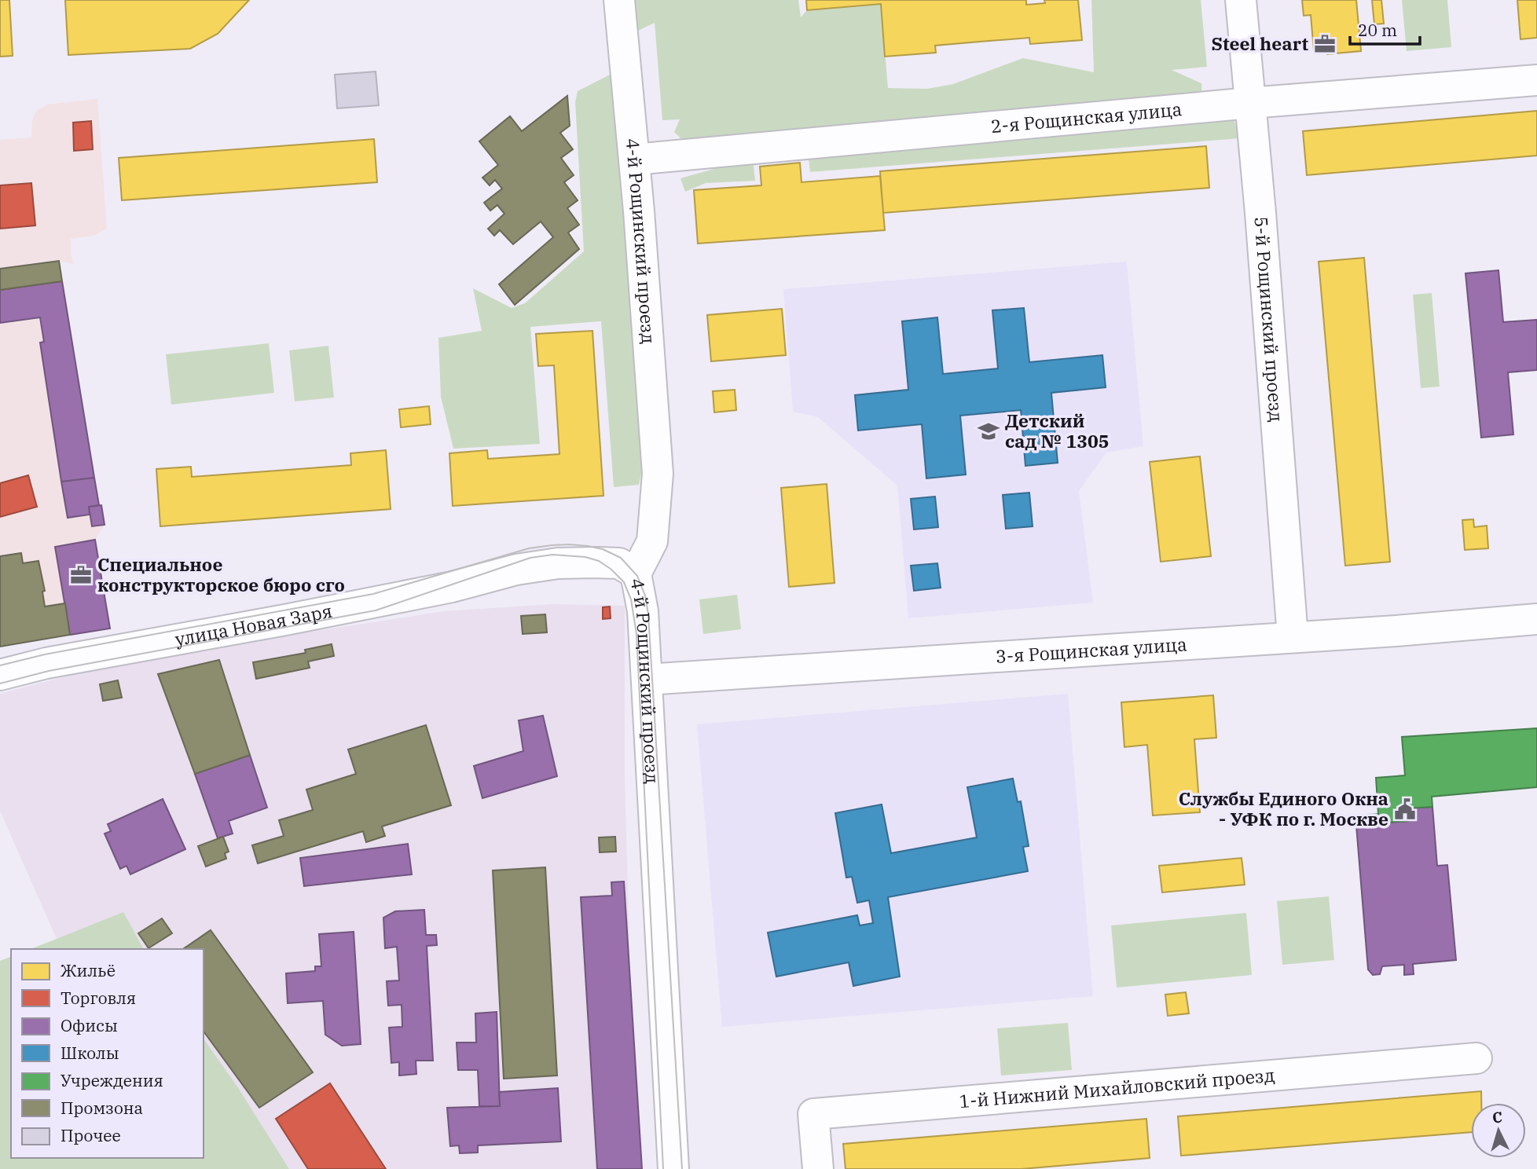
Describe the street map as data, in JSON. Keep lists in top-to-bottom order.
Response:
{
  "streets": {
    "street": [
      "2-я Рощинская улица",
      "4-й Рощинский проезд",
      "5-й Рощинский проезд",
      "улица Новая Заря",
      "3-я Рощинская улица",
      "1-й Нижний Михайловский проезд"
    ]
  },
  "crossings": [
    ["2-я Рощинская улица", "4-й Рощинский проезд"],
    ["2-я Рощинская улица", "5-й Рощинский проезд"],
    ["4-й Рощинский проезд", "улица Новая Заря"],
    ["4-й Рощинский проезд", "3-я Рощинская улица"],
    ["5-й Рощинский проезд", "3-я Рощинская улица"]
  ],
  "places": {
    "office": ["Steel heart", "Специальное конструкторское бюро сго"],
    "school or university": ["Детский сад № 1305"],
    "public building": ["Службы Единого Окна - УФК по г. Москве"]
  },
  "legend": [
    "Жильё",
    "Торговля",
    "Офисы",
    "Школы",
    "Учреждения",
    "Промзона",
    "Прочее"
  ],
  "scale_bar": "20 m",
  "north": "top"
}
